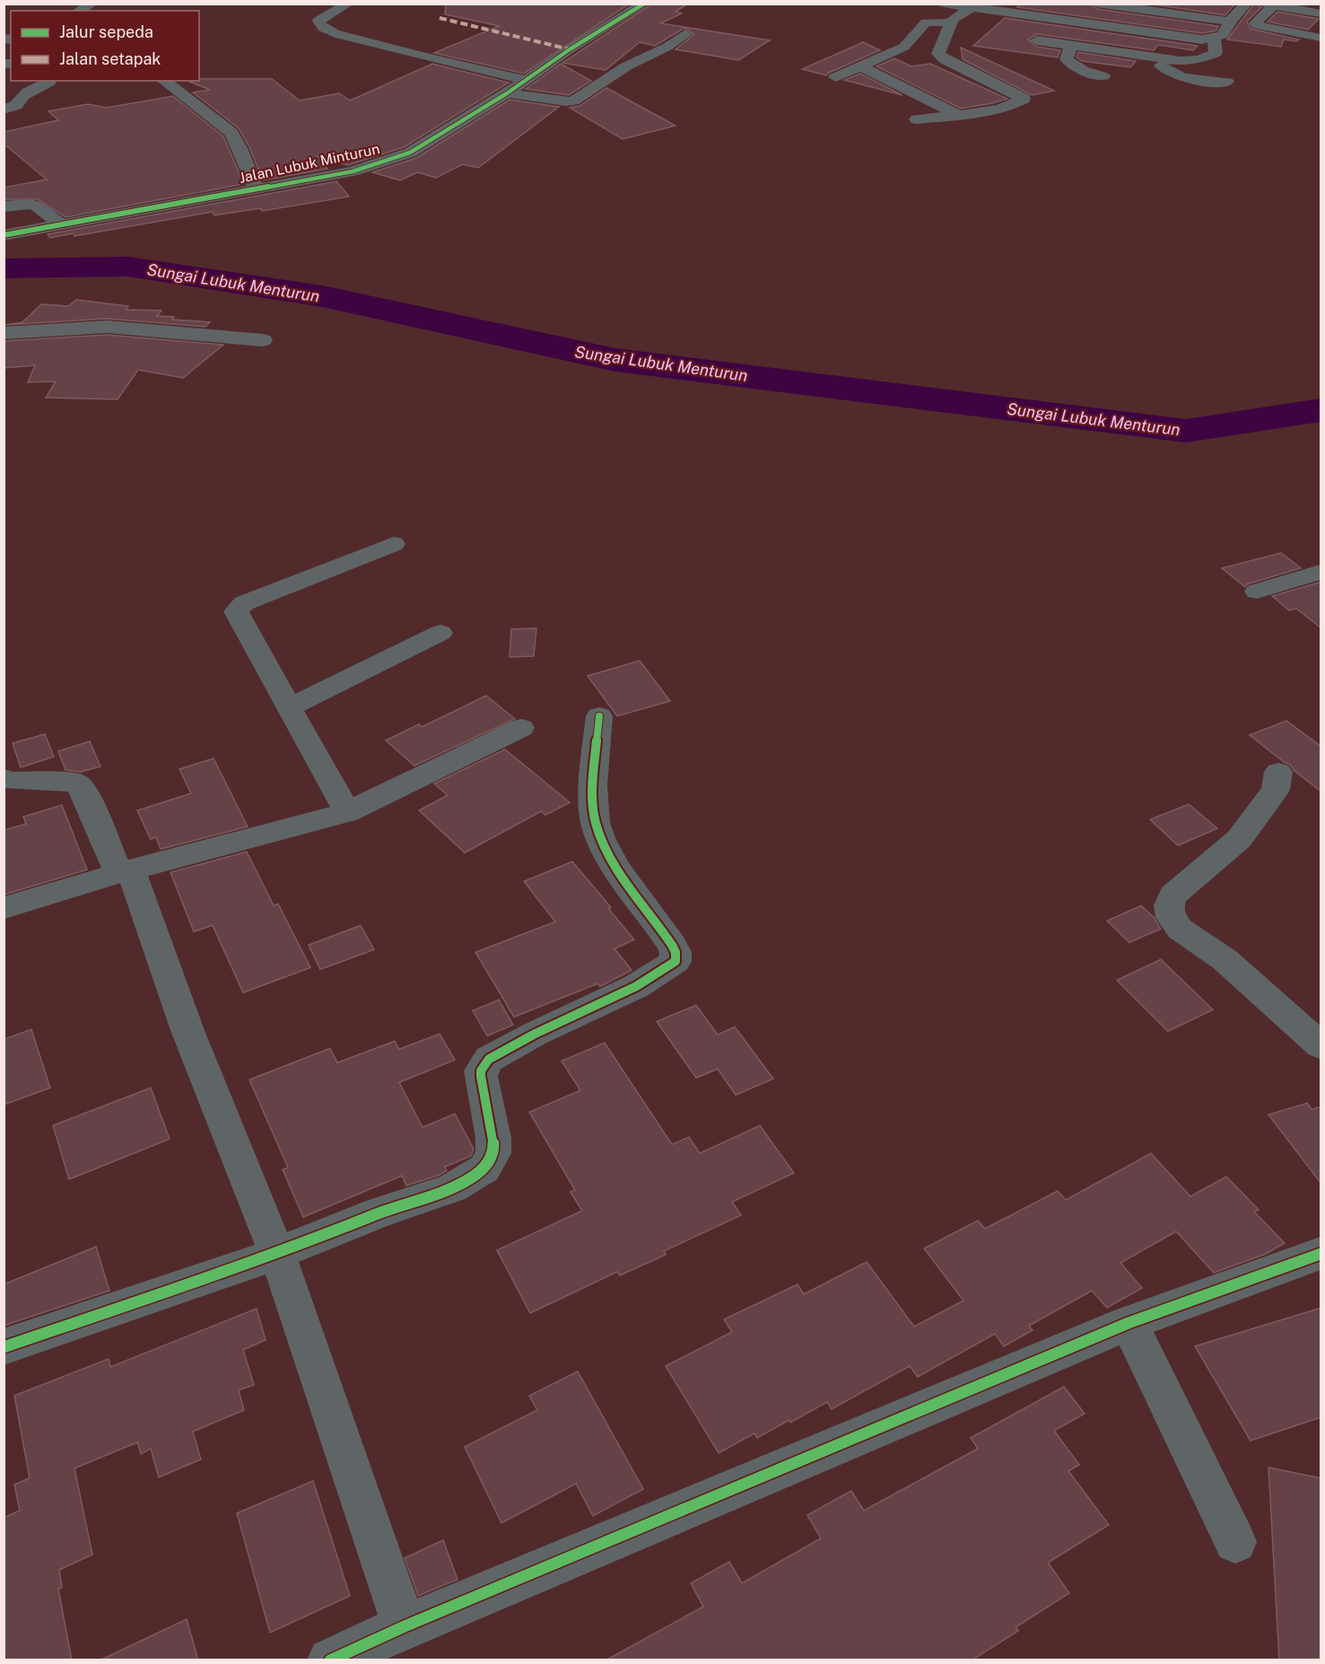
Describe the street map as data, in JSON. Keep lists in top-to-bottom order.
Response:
{
  "streets": {
    "street": ["Jalan Lubuk Minturun"]
  },
  "water": ["Sungai Lubuk Menturun"],
  "legend": ["Jalur sepeda", "Jalan setapak"]
}
